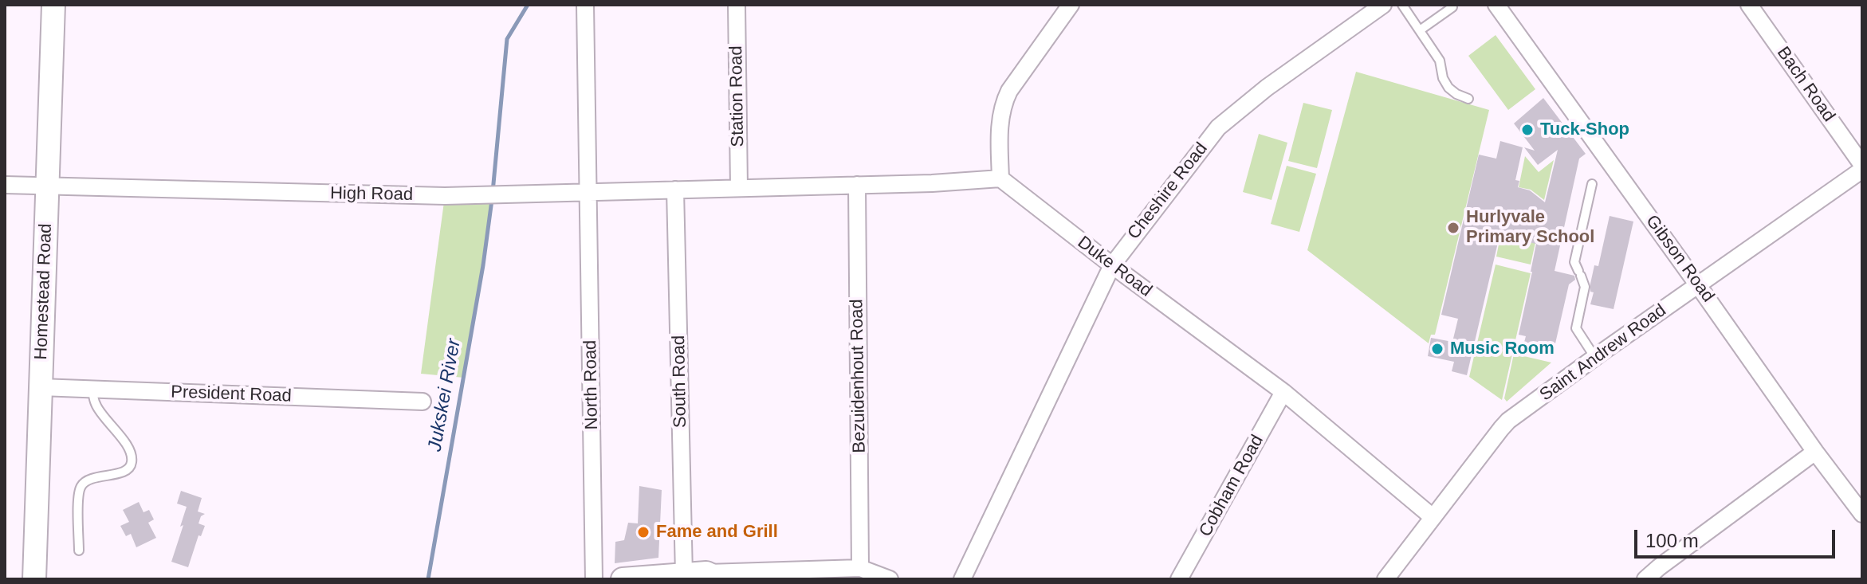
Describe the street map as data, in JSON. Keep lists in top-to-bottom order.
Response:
{
  "streets": {
    "main road": ["Homestead Road"],
    "street": [
      "Bach Road",
      "Station Road",
      "Cheshire Road",
      "High Road",
      "Gibson Road",
      "Duke Road",
      "Saint Andrew Road",
      "Bezuidenhout Road",
      "South Road",
      "North Road",
      "President Road",
      "Cobham Road"
    ]
  },
  "crossings": [
    ["Station Road", "High Road"],
    ["Cheshire Road", "Duke Road"],
    ["High Road", "Homestead Road"],
    ["High Road", "South Road"],
    ["High Road", "North Road"],
    ["Gibson Road", "Saint Andrew Road"],
    ["Duke Road", "Saint Andrew Road"],
    ["Duke Road", "Cobham Road"],
    ["Homestead Road", "President Road"]
  ],
  "water": ["Jukskei River"],
  "places": [
    "Tuck-Shop",
    "Hurlyvale Primary School",
    "Music Room",
    "Fame and Grill"
  ],
  "scale_bar": "100 m"
}
